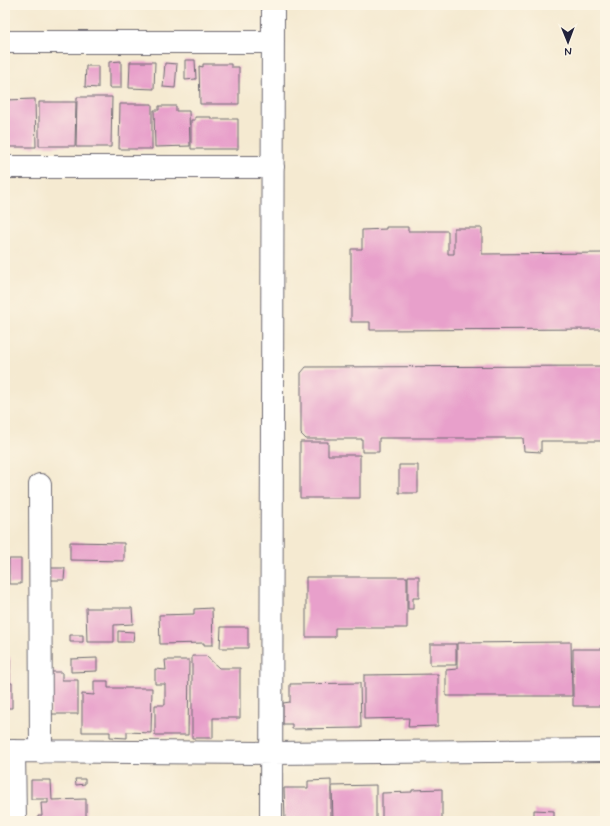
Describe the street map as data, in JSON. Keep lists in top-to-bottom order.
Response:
{
  "north": "bottom"
}
